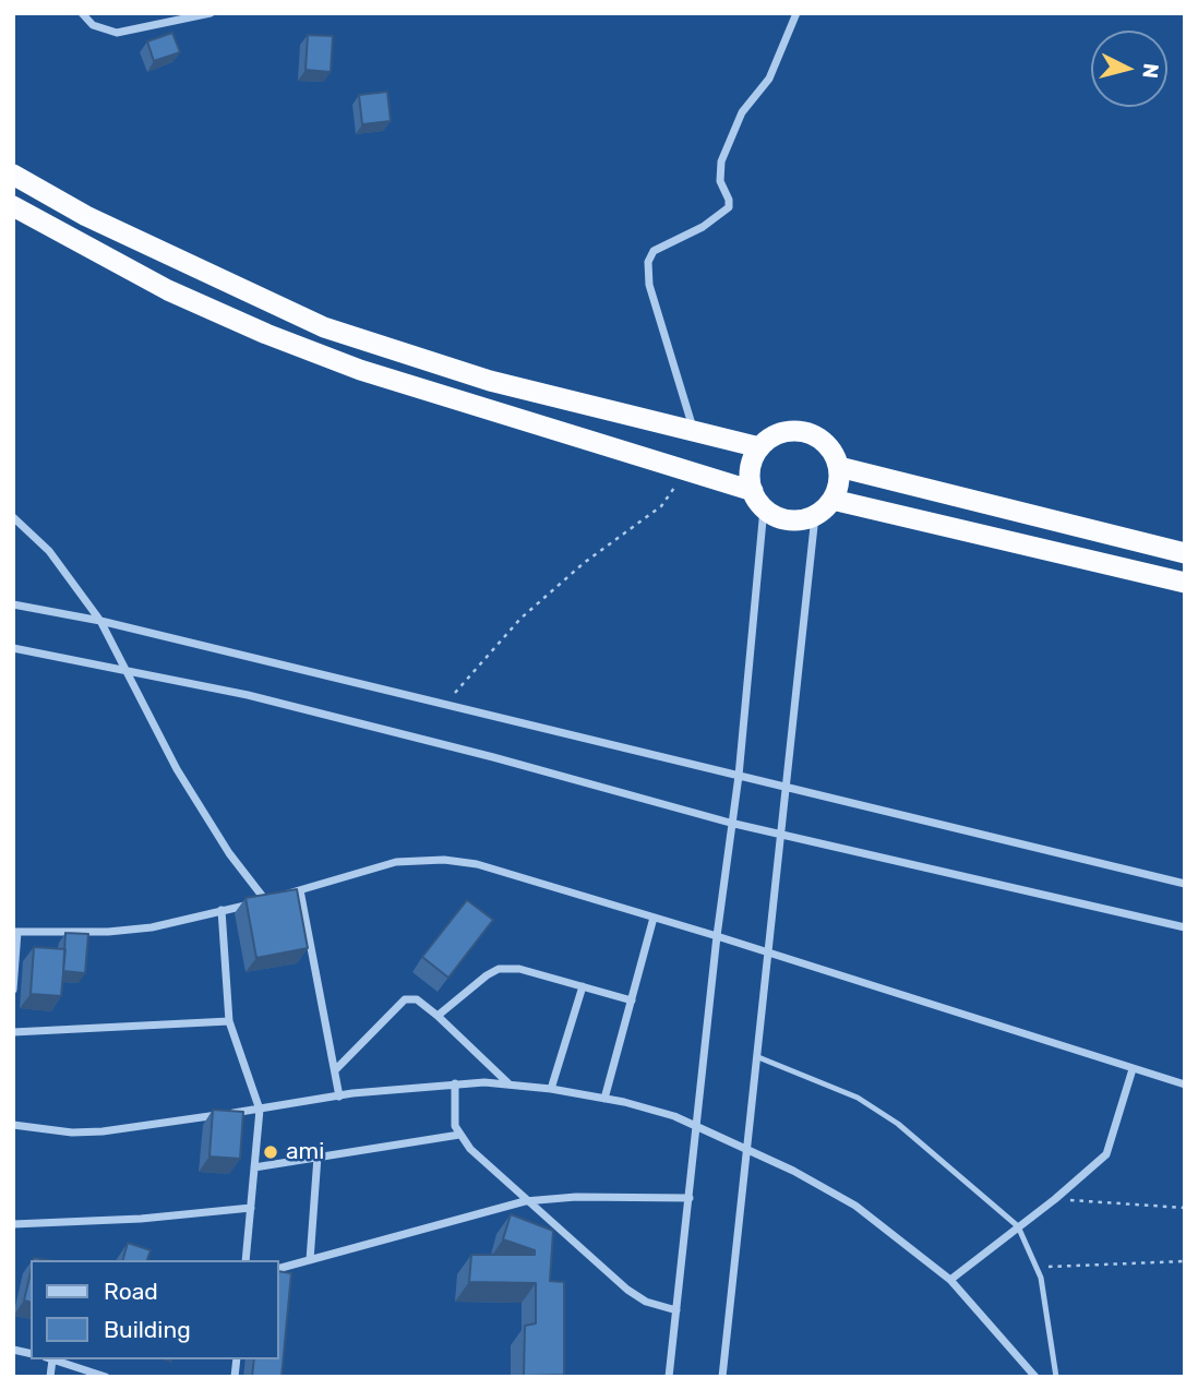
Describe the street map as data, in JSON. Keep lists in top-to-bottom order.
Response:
{
  "places": ["ami"],
  "legend": ["Road", "Building"],
  "north": "right"
}
